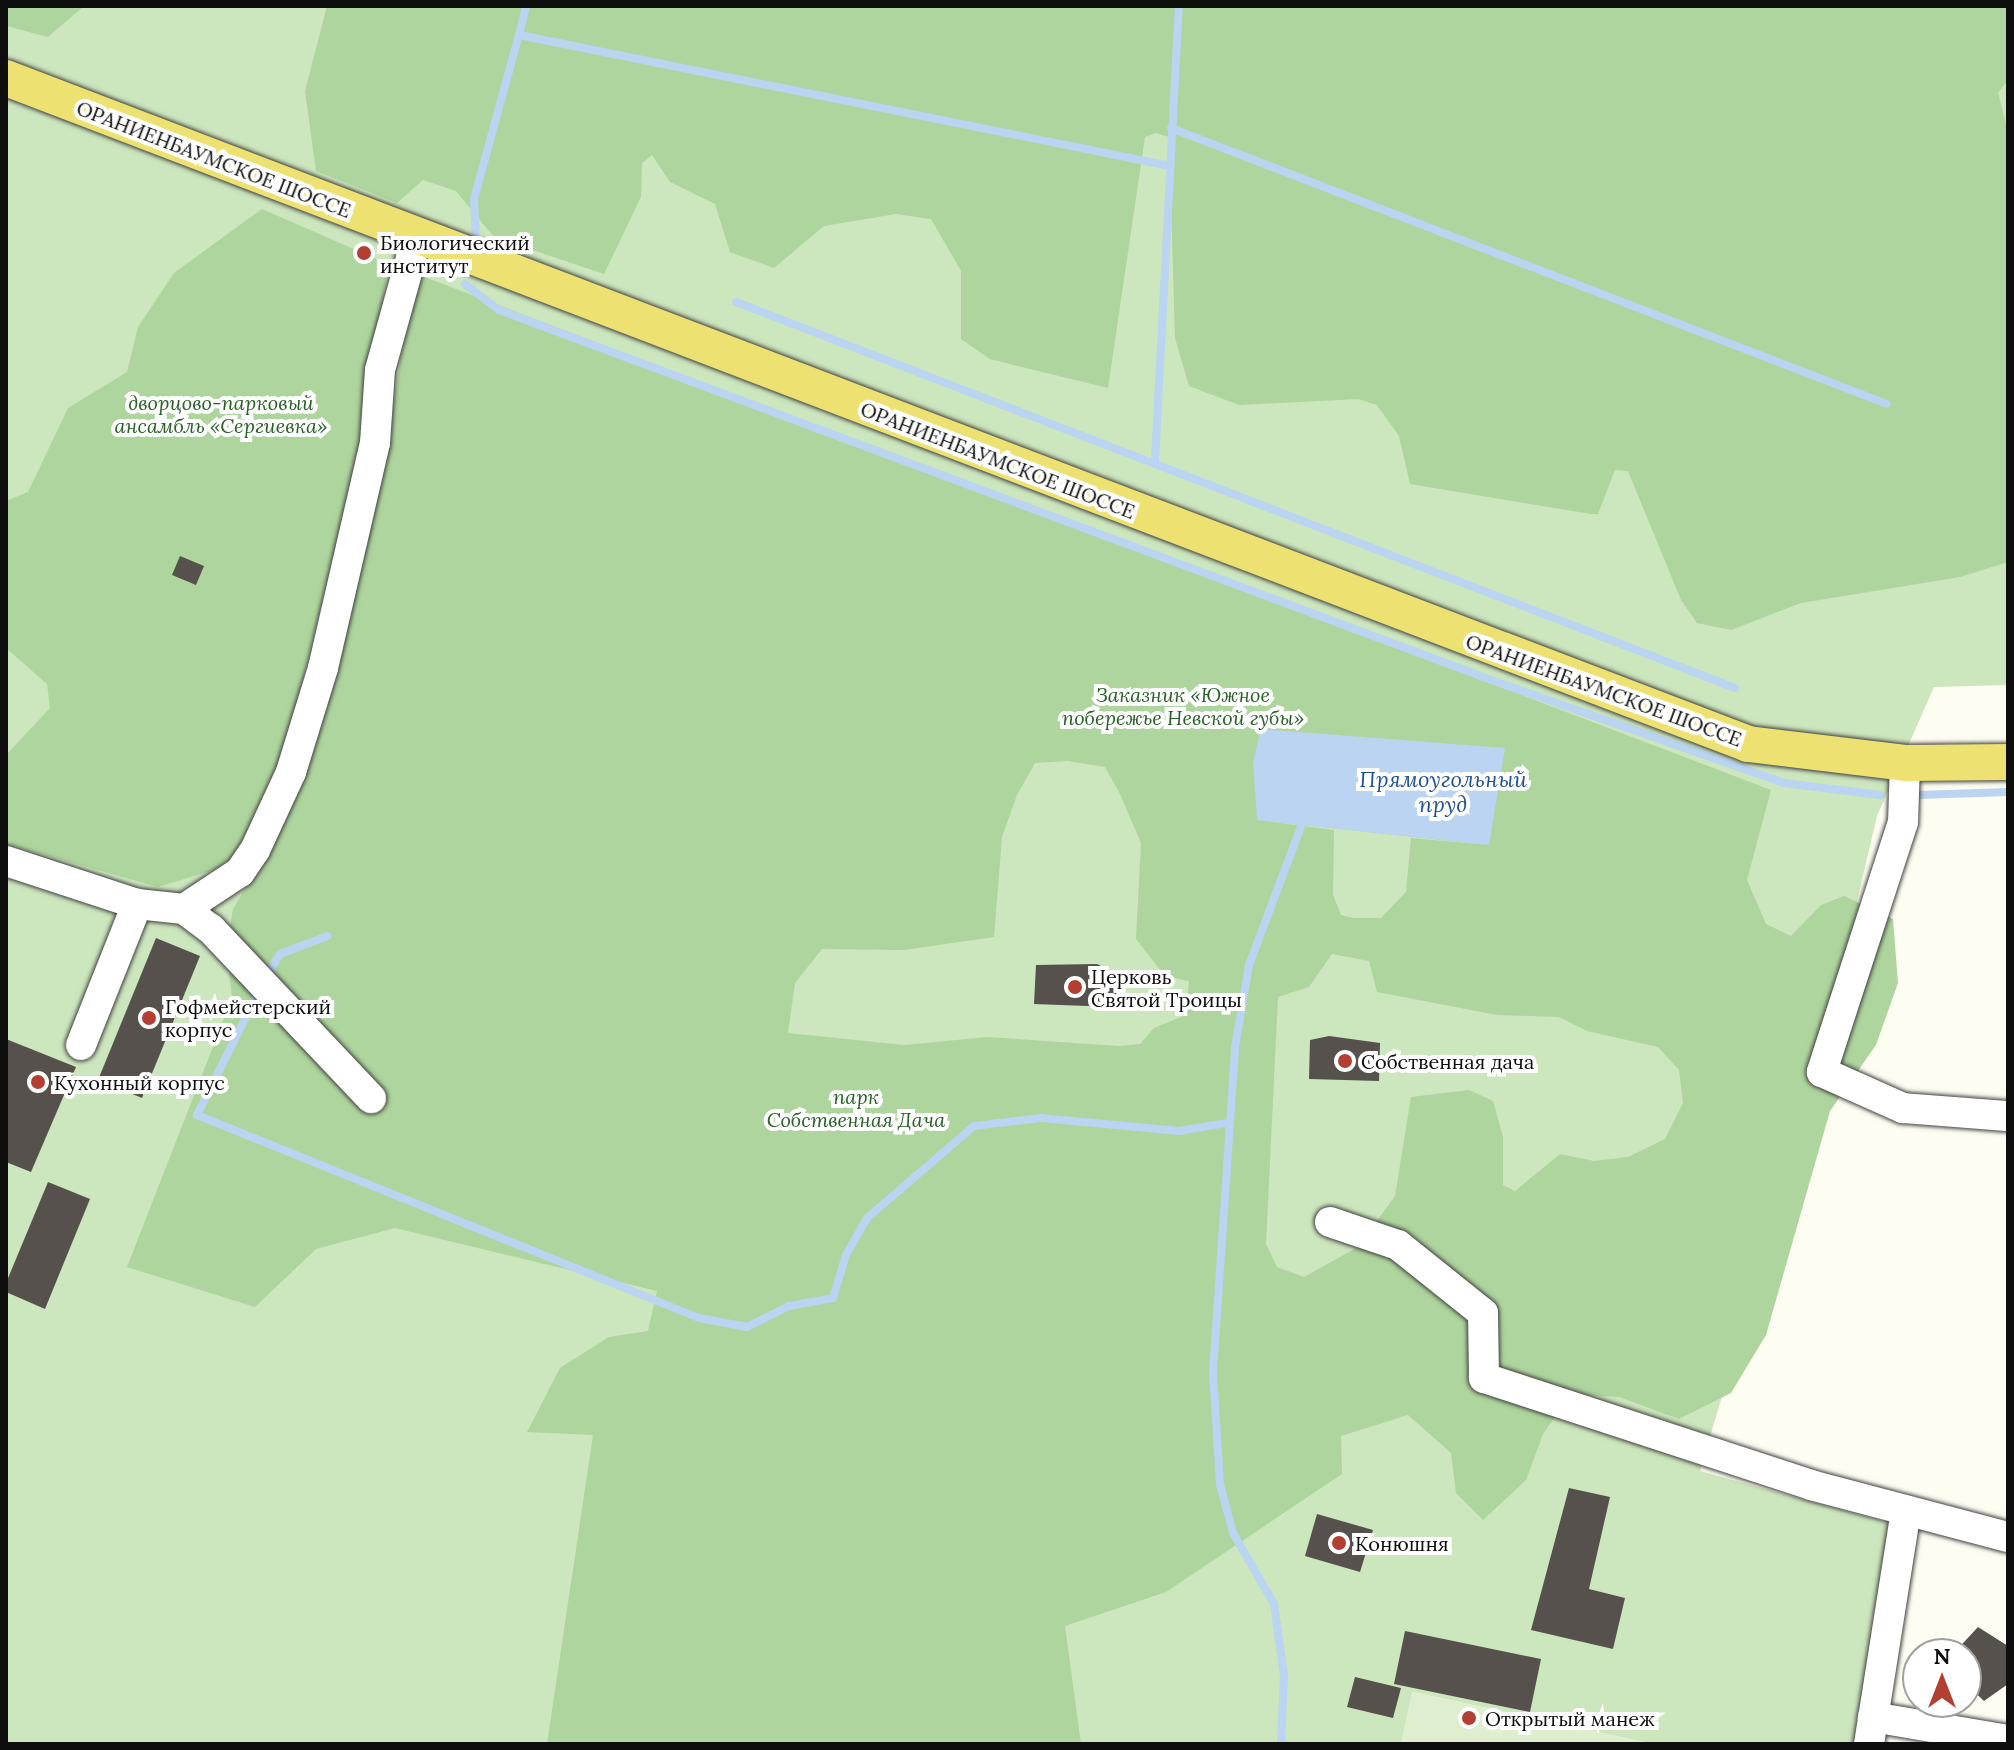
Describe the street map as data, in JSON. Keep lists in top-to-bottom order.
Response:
{
  "streets": {
    "main road": ["ОРАНИЕНБАУМСКОЕ ШОССЕ"]
  },
  "water": ["Прямоугольный пруд"],
  "parks": ["дворцово-парковый ансамбль «Сергиевка»", "Заказник «Южное побережье Невской губы»", "парк Собственная Дача"],
  "places": [
    "Биологический институт",
    "Церковь Святой Троицы",
    "Гофмейстерский корпус",
    "Собственная дача",
    "Кухонный корпус",
    "Конюшня",
    "Открытый манеж"
  ],
  "north": "top"
}
